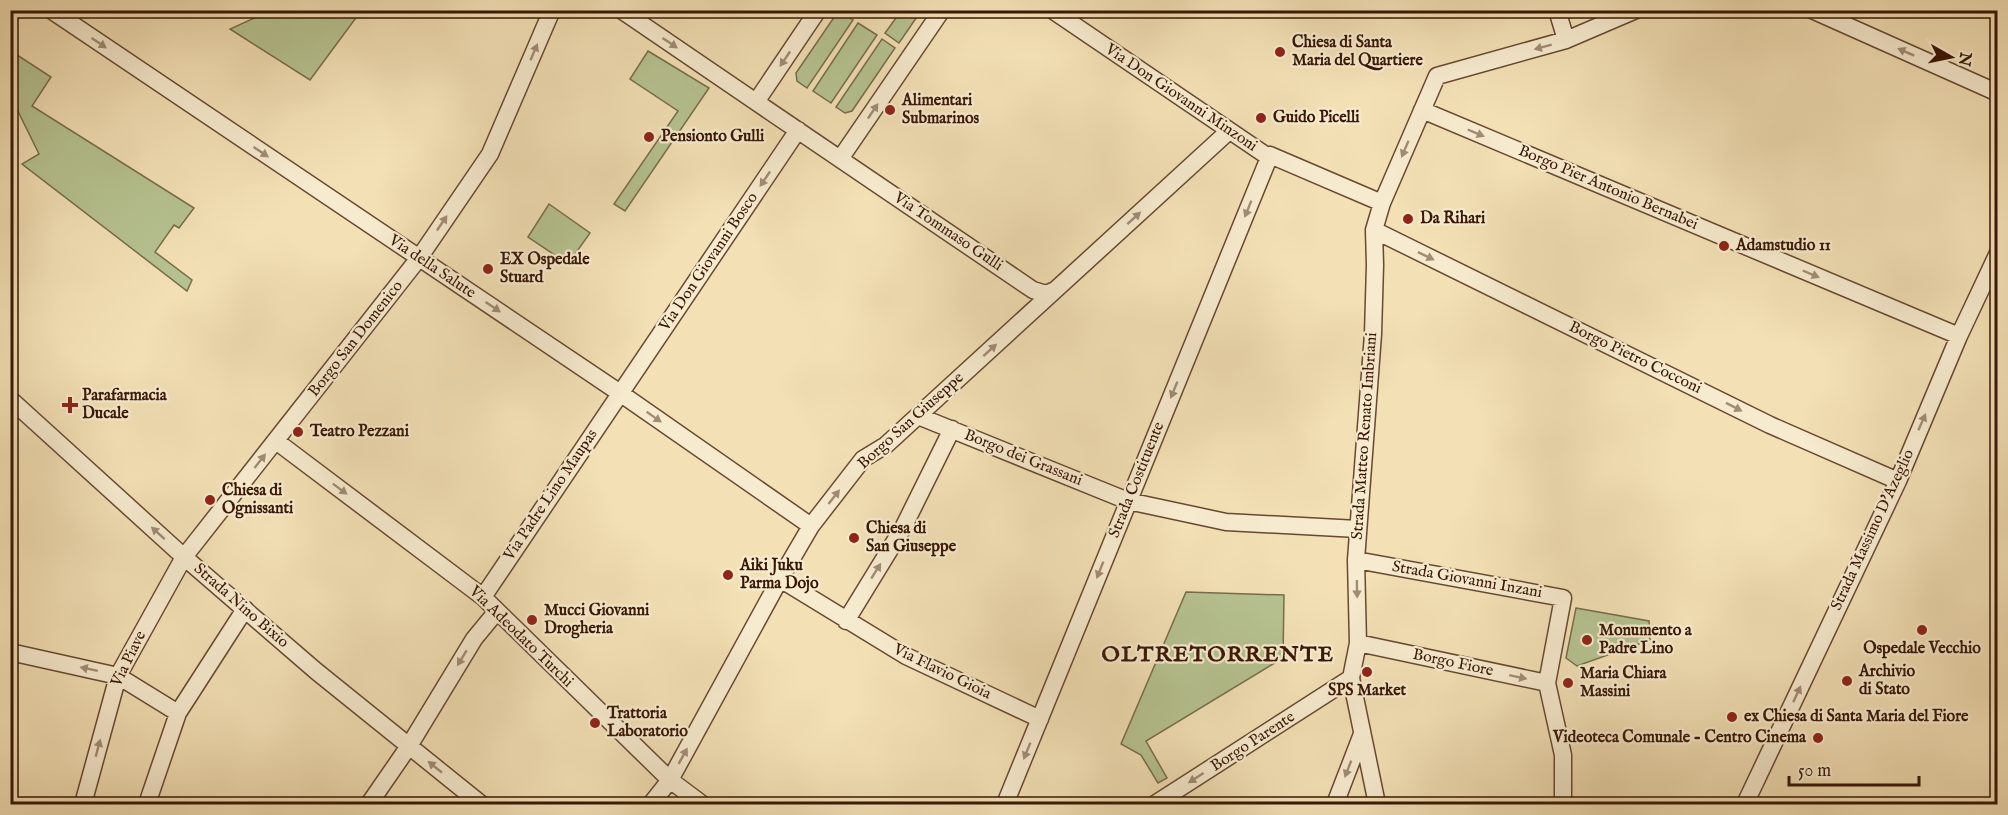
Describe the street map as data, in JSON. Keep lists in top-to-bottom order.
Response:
{
  "streets": {
    "street": [
      "Via Don Giovanni Minzoni",
      "Borgo Pier Antonio Bernabei",
      "Via Tommaso Gulli",
      "Via Don Giovanni Bosco",
      "Via della Salute",
      "Borgo San Domenico",
      "Borgo Pietro Cocconi",
      "Borgo San Giuseppe",
      "Strada Matteo Renato Imbriani",
      "Borgo dei Grassani",
      "Strada Costituente",
      "Via Padre Lino Maupas",
      "Strada Massimo D'Azeglio",
      "Strada Giovanni Inzani",
      "Strada Nino Bixio",
      "Via Adeodato Turchi",
      "Via Piave",
      "Borgo Fiore",
      "Via Flavio Gioia",
      "Borgo Parente"
    ]
  },
  "crossings": [
    ["Via Don Giovanni Minzoni", "Borgo San Giuseppe"],
    ["Via Don Giovanni Minzoni", "Strada Matteo Renato Imbriani"],
    ["Via Don Giovanni Minzoni", "Strada Costituente"],
    ["Borgo Pier Antonio Bernabei", "Strada Matteo Renato Imbriani"],
    ["Borgo Pier Antonio Bernabei", "Strada Massimo D'Azeglio"],
    ["Via Tommaso Gulli", "Via Don Giovanni Bosco"],
    ["Via Tommaso Gulli", "Borgo San Giuseppe"],
    ["Via Don Giovanni Bosco", "Via della Salute"],
    ["Via Don Giovanni Bosco", "Via Padre Lino Maupas"],
    ["Via della Salute", "Borgo San Domenico"],
    ["Via della Salute", "Borgo San Giuseppe"],
    ["Via della Salute", "Via Padre Lino Maupas"],
    ["Borgo San Domenico", "Strada Nino Bixio"],
    ["Borgo San Domenico", "Via Adeodato Turchi"],
    ["Borgo San Domenico", "Via Piave"],
    ["Borgo Pietro Cocconi", "Strada Matteo Renato Imbriani"],
    ["Borgo Pietro Cocconi", "Strada Massimo D'Azeglio"],
    ["Borgo San Giuseppe", "Borgo dei Grassani"],
    ["Borgo San Giuseppe", "Via Adeodato Turchi"],
    ["Borgo San Giuseppe", "Via Flavio Gioia"],
    ["Strada Matteo Renato Imbriani", "Borgo dei Grassani"],
    ["Strada Matteo Renato Imbriani", "Strada Giovanni Inzani"],
    ["Strada Matteo Renato Imbriani", "Borgo Fiore"],
    ["Strada Matteo Renato Imbriani", "Borgo Parente"],
    ["Borgo dei Grassani", "Strada Costituente"],
    ["Strada Costituente", "Via Flavio Gioia"],
    ["Via Padre Lino Maupas", "Via Adeodato Turchi"],
    ["Strada Giovanni Inzani", "Borgo Fiore"],
    ["Strada Nino Bixio", "Via Piave"]
  ],
  "one_way": [
    "Borgo Pier Antonio Bernabei",
    "Via Don Giovanni Bosco",
    "Via della Salute",
    "Borgo San Domenico",
    "Borgo Pietro Cocconi",
    "Borgo San Giuseppe",
    "Strada Costituente",
    "Strada Massimo D'Azeglio",
    "Strada Nino Bixio",
    "Via Adeodato Turchi",
    "Borgo Fiore",
    "Borgo Parente"
  ],
  "districts": ["OLTRETORRENTE"],
  "places": {
    "other": [
      "Chiesa di Santa Maria del Quartiere",
      "Alimentari Submarinos",
      "Guido Picelli",
      "Pensionto Gulli",
      "Da Rihari",
      "Adamstudio 11",
      "EX Ospedale Stuard",
      "Teatro Pezzani",
      "Chiesa di Ognissanti",
      "Chiesa di San Giuseppe",
      "Aiki Juku Parma Dojo",
      "Mucci Giovanni Drogheria",
      "Ospedale Vecchio",
      "Monumento a Padre Lino",
      "SPS Market",
      "Archivio di Stato",
      "Maria Chiara Massini",
      "ex Chiesa di Santa Maria del Fiore",
      "Trattoria Laboratorio",
      "Videoteca Comunale - Centro Cinema"
    ],
    "health": ["Parafarmacia Ducale"]
  },
  "scale_bar": "50 m",
  "north": "right"
}
